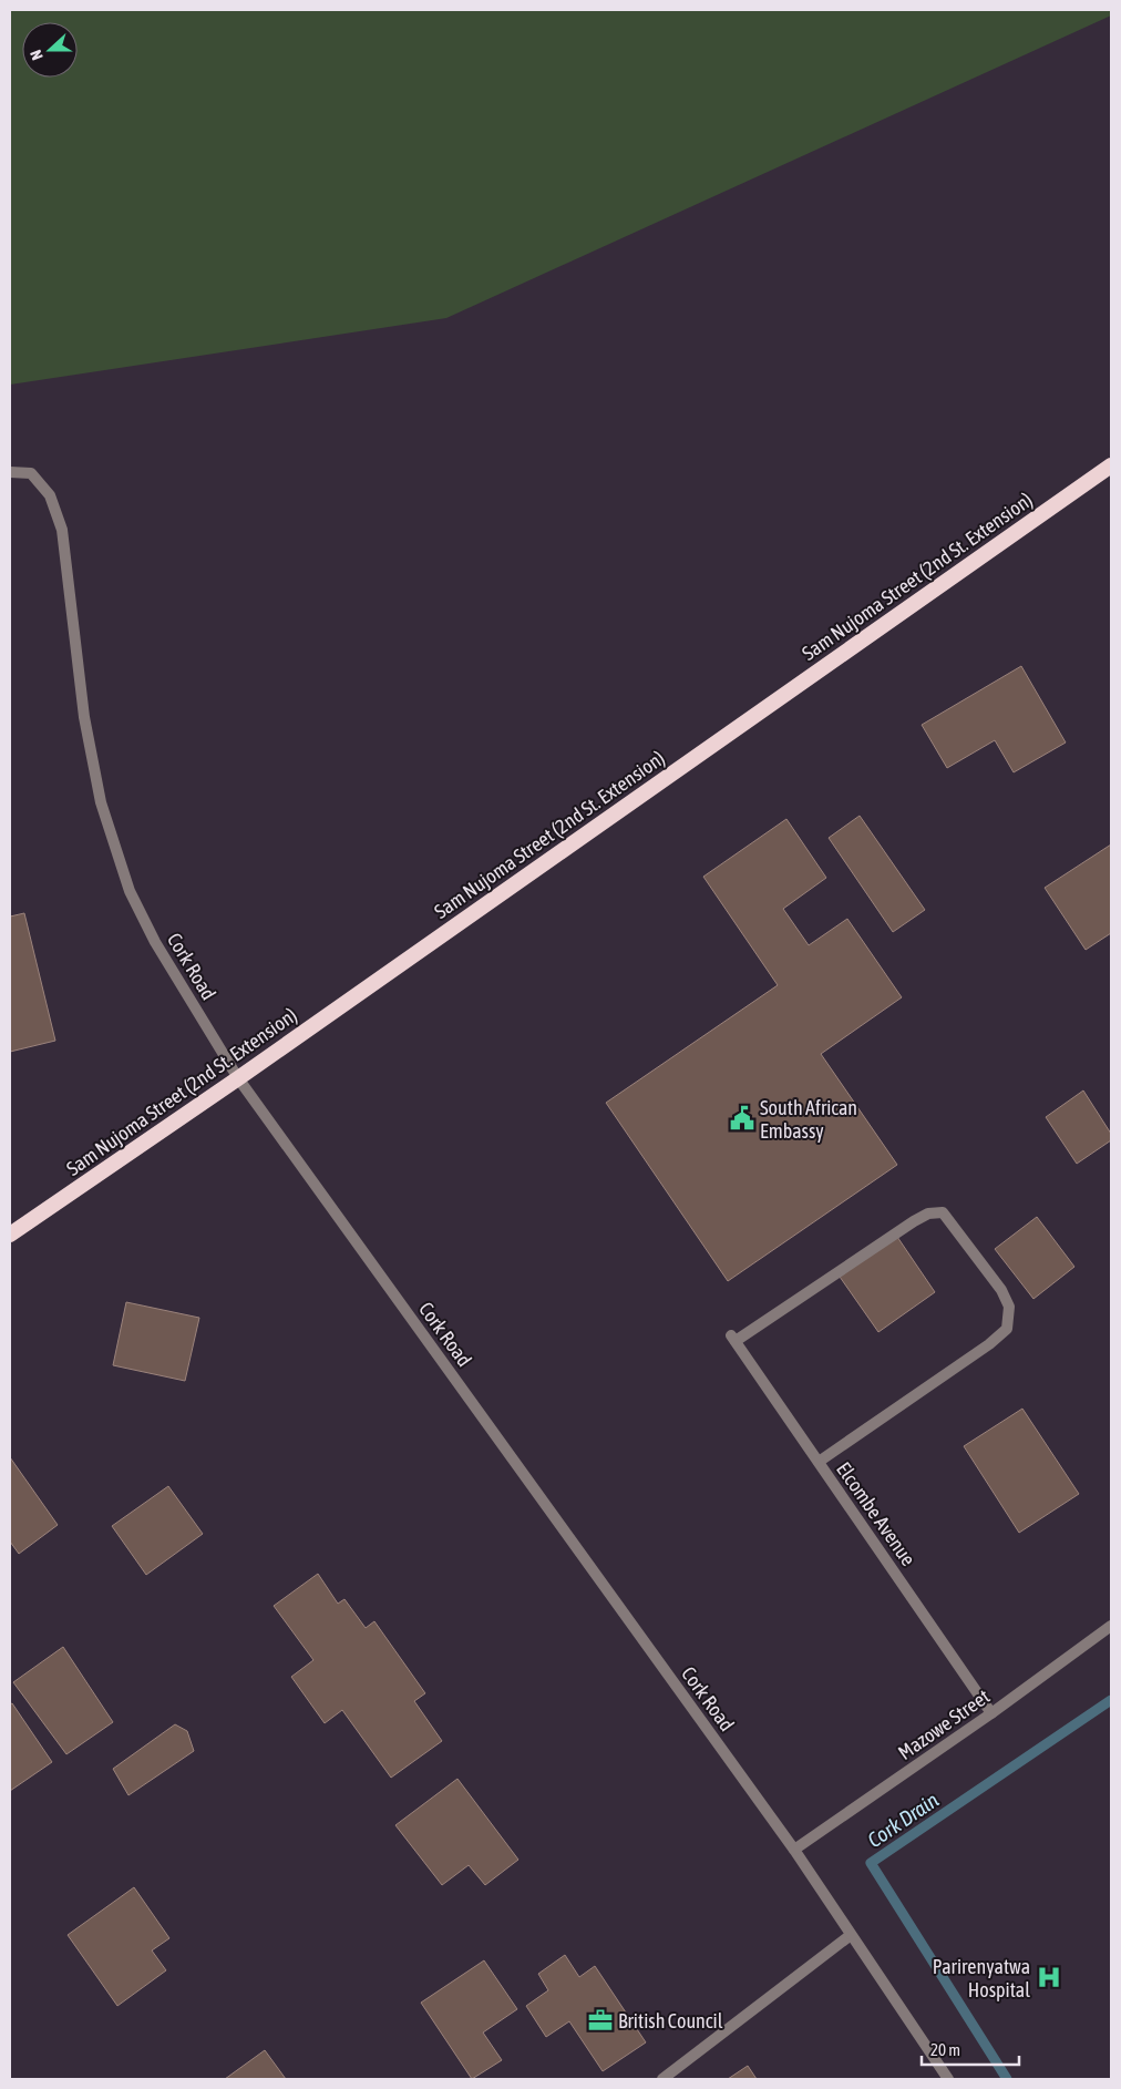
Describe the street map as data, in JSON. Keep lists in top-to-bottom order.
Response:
{
  "streets": {
    "highway": ["Sam Nujoma Street (2nd St. Extension)"],
    "street": ["Cork Road", "Elcombe Avenue", "Mazowe Street"]
  },
  "crossings": [
    ["Sam Nujoma Street (2nd St. Extension)", "Cork Road"],
    ["Cork Road", "Mazowe Street"],
    ["Elcombe Avenue", "Mazowe Street"]
  ],
  "water": ["Cork Drain"],
  "places": {
    "public building": ["South African Embassy"],
    "hospital": ["Parirenyatwa Hospital"],
    "office": ["British Council"]
  },
  "scale_bar": "20 m",
  "north": "left"
}
